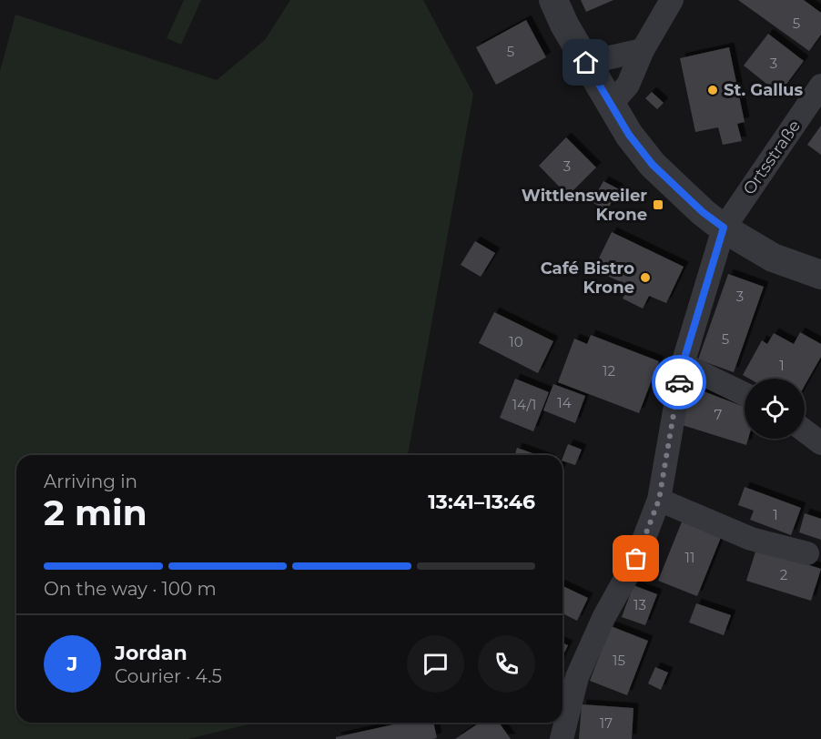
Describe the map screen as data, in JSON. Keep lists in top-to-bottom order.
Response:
{
  "streets": {
    "street": ["Ortsstraße"]
  },
  "places": {
    "other": ["St. Gallus", "Café Bistro Krone"],
    "transit": ["Wittlensweiler Krone"]
  },
  "house_numbers": [
    "5",
    "5",
    "3",
    "3",
    "3",
    "5",
    "10",
    "1",
    "12",
    "14",
    "14/1",
    "7",
    "1",
    "11",
    "2",
    "13",
    "15",
    "17"
  ],
  "page": {
    "heading": ["2 min", "Arriving in", "13:41–13:46"],
    "panel": ["Jordan", "Courier · 4.5"],
    "bar": "On the way · 100 m",
    "round": "J"
  }
}
